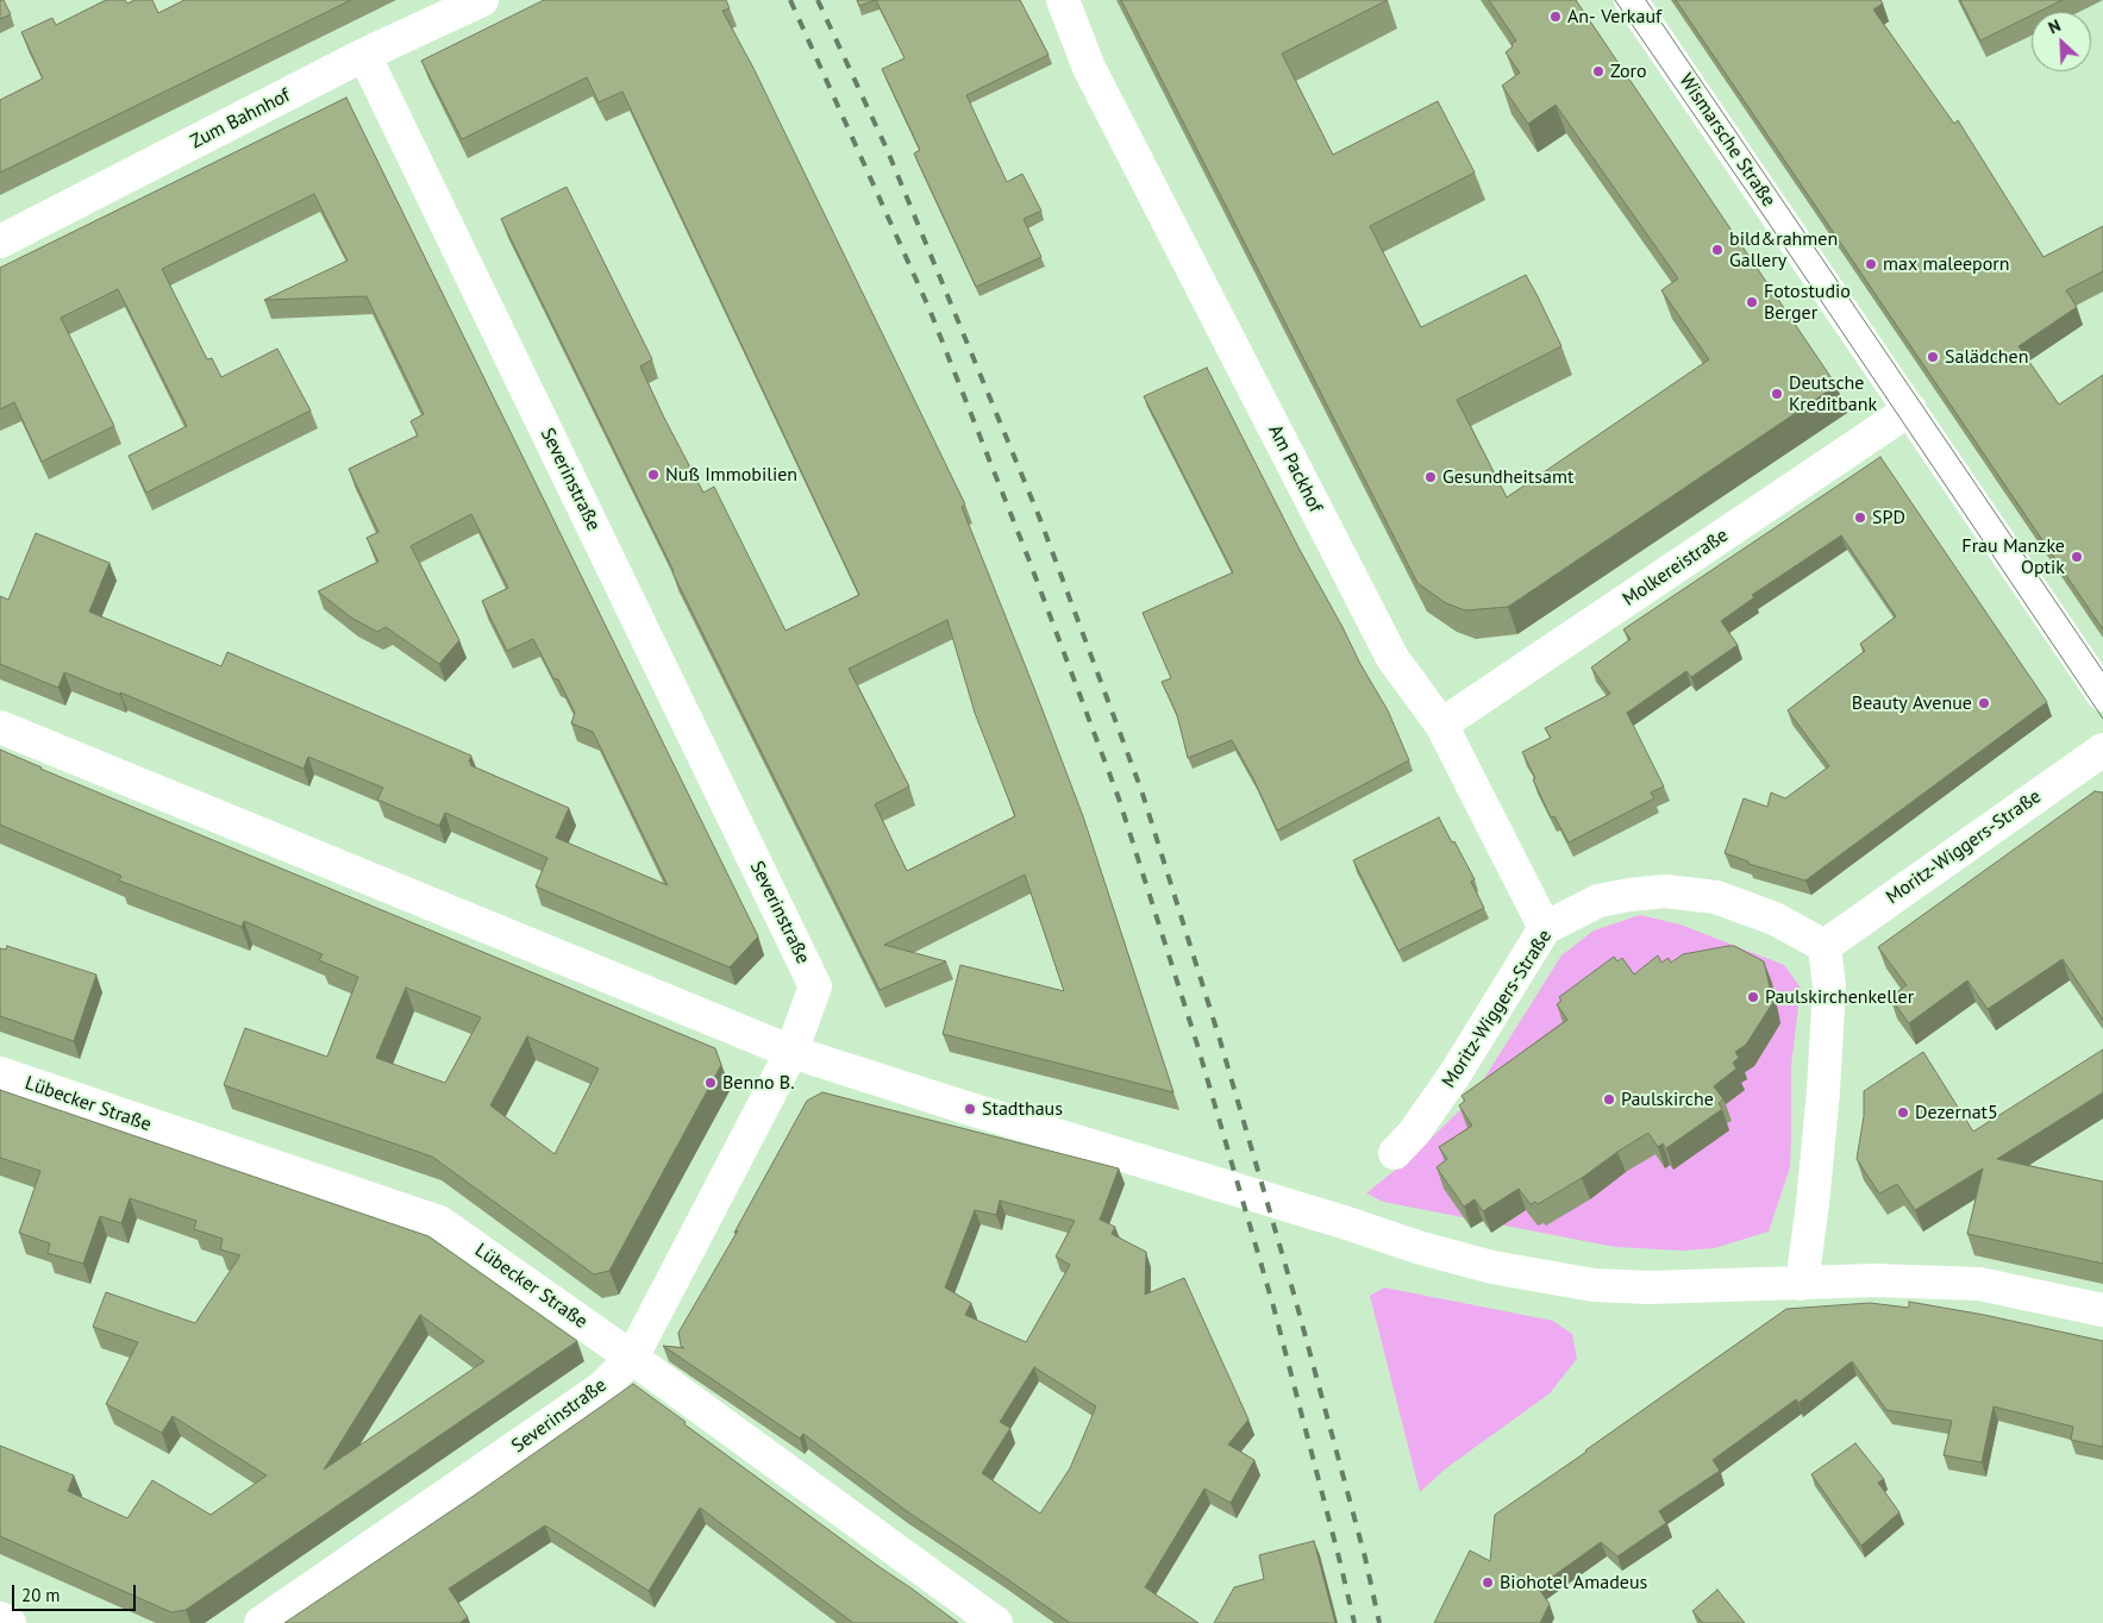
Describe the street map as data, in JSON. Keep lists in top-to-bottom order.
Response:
{
  "streets": {
    "street": [
      "Zum Bahnhof",
      "Wismarsche Straße",
      "Am Packhof",
      "Severinstraße",
      "Molkereistraße",
      "Moritz-Wiggers-Straße",
      "Lübecker Straße"
    ]
  },
  "crossings": [
    ["Zum Bahnhof", "Severinstraße"],
    ["Wismarsche Straße", "Molkereistraße"],
    ["Am Packhof", "Molkereistraße"],
    ["Am Packhof", "Moritz-Wiggers-Straße"],
    ["Severinstraße", "Lübecker Straße"]
  ],
  "places": [
    "An- Verkauf",
    "Zoro",
    "bild&rahmen Gallery",
    "max maleeporn",
    "Fotostudio Berger",
    "Salädchen",
    "Deutsche Kreditbank",
    "Nuß Immobilien",
    "Gesundheitsamt",
    "SPD",
    "Frau Manzke Optik",
    "Beauty Avenue",
    "Paulskirchenkeller",
    "Benno B.",
    "Paulskirche",
    "Stadthaus",
    "Dezernat5",
    "Biohotel Amadeus"
  ],
  "scale_bar": "20 m",
  "north": "top left"
}
